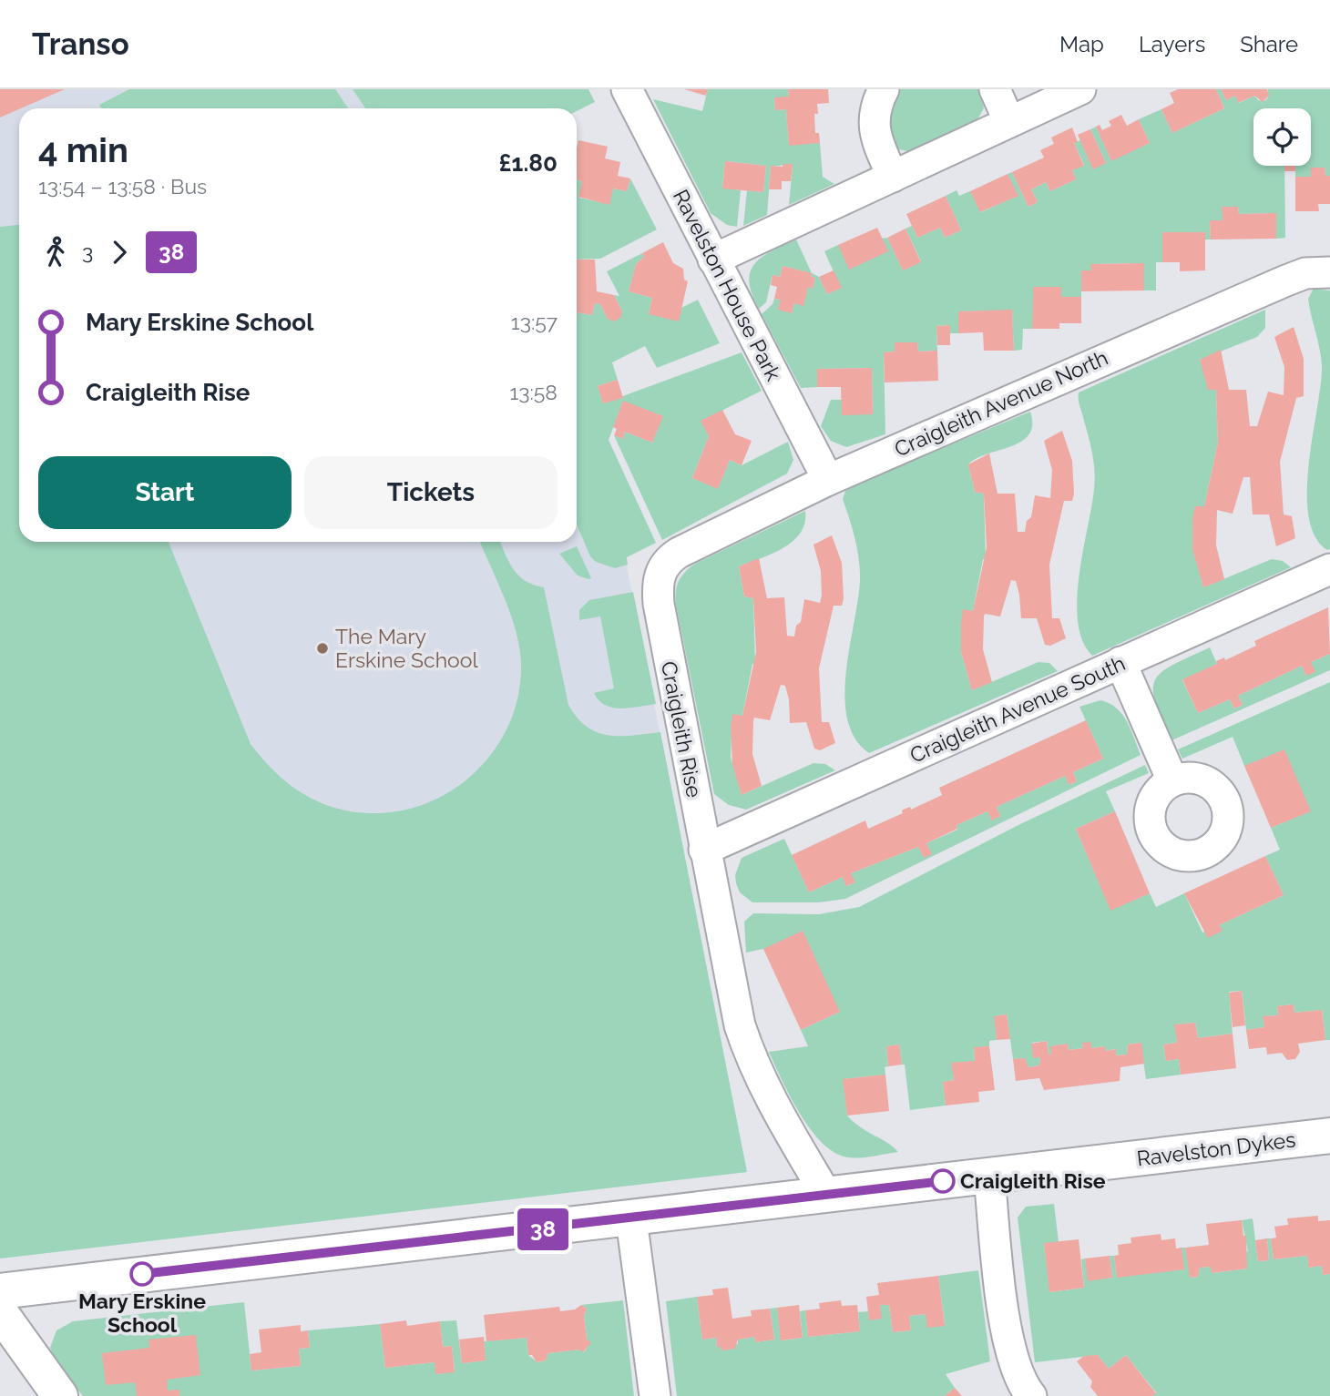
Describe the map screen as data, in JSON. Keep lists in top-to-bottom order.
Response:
{
  "streets": {
    "street": [
      "Ravelston House Park",
      "Craigleith Avenue North",
      "Craigleith Avenue South",
      "Craigleith Rise",
      "Ravelston Dykes"
    ]
  },
  "crossings": [
    ["Ravelston House Park", "Craigleith Avenue North"],
    ["Craigleith Avenue North", "Craigleith Rise"],
    ["Craigleith Avenue South", "Craigleith Rise"],
    ["Craigleith Rise", "Ravelston Dykes"]
  ],
  "places": ["The Mary Erskine School", "Craigleith Rise", "Mary Erskine School"],
  "lines": ["bus line 38"],
  "page": {
    "header": "Transo",
    "nav": ["Map", "Layers", "Share"],
    "on_map": "38",
    "heading": ["4 min", "13:54 – 13:58 · Bus", "£1.80"],
    "legs": ["3", "38"],
    "list": [
      {
        "name": "Mary Erskine School",
        "value": "13:57"
      },
      {
        "name": "Craigleith Rise",
        "value": "13:58"
      }
    ],
    "buttons": ["Start", "Tickets"]
  }
}
